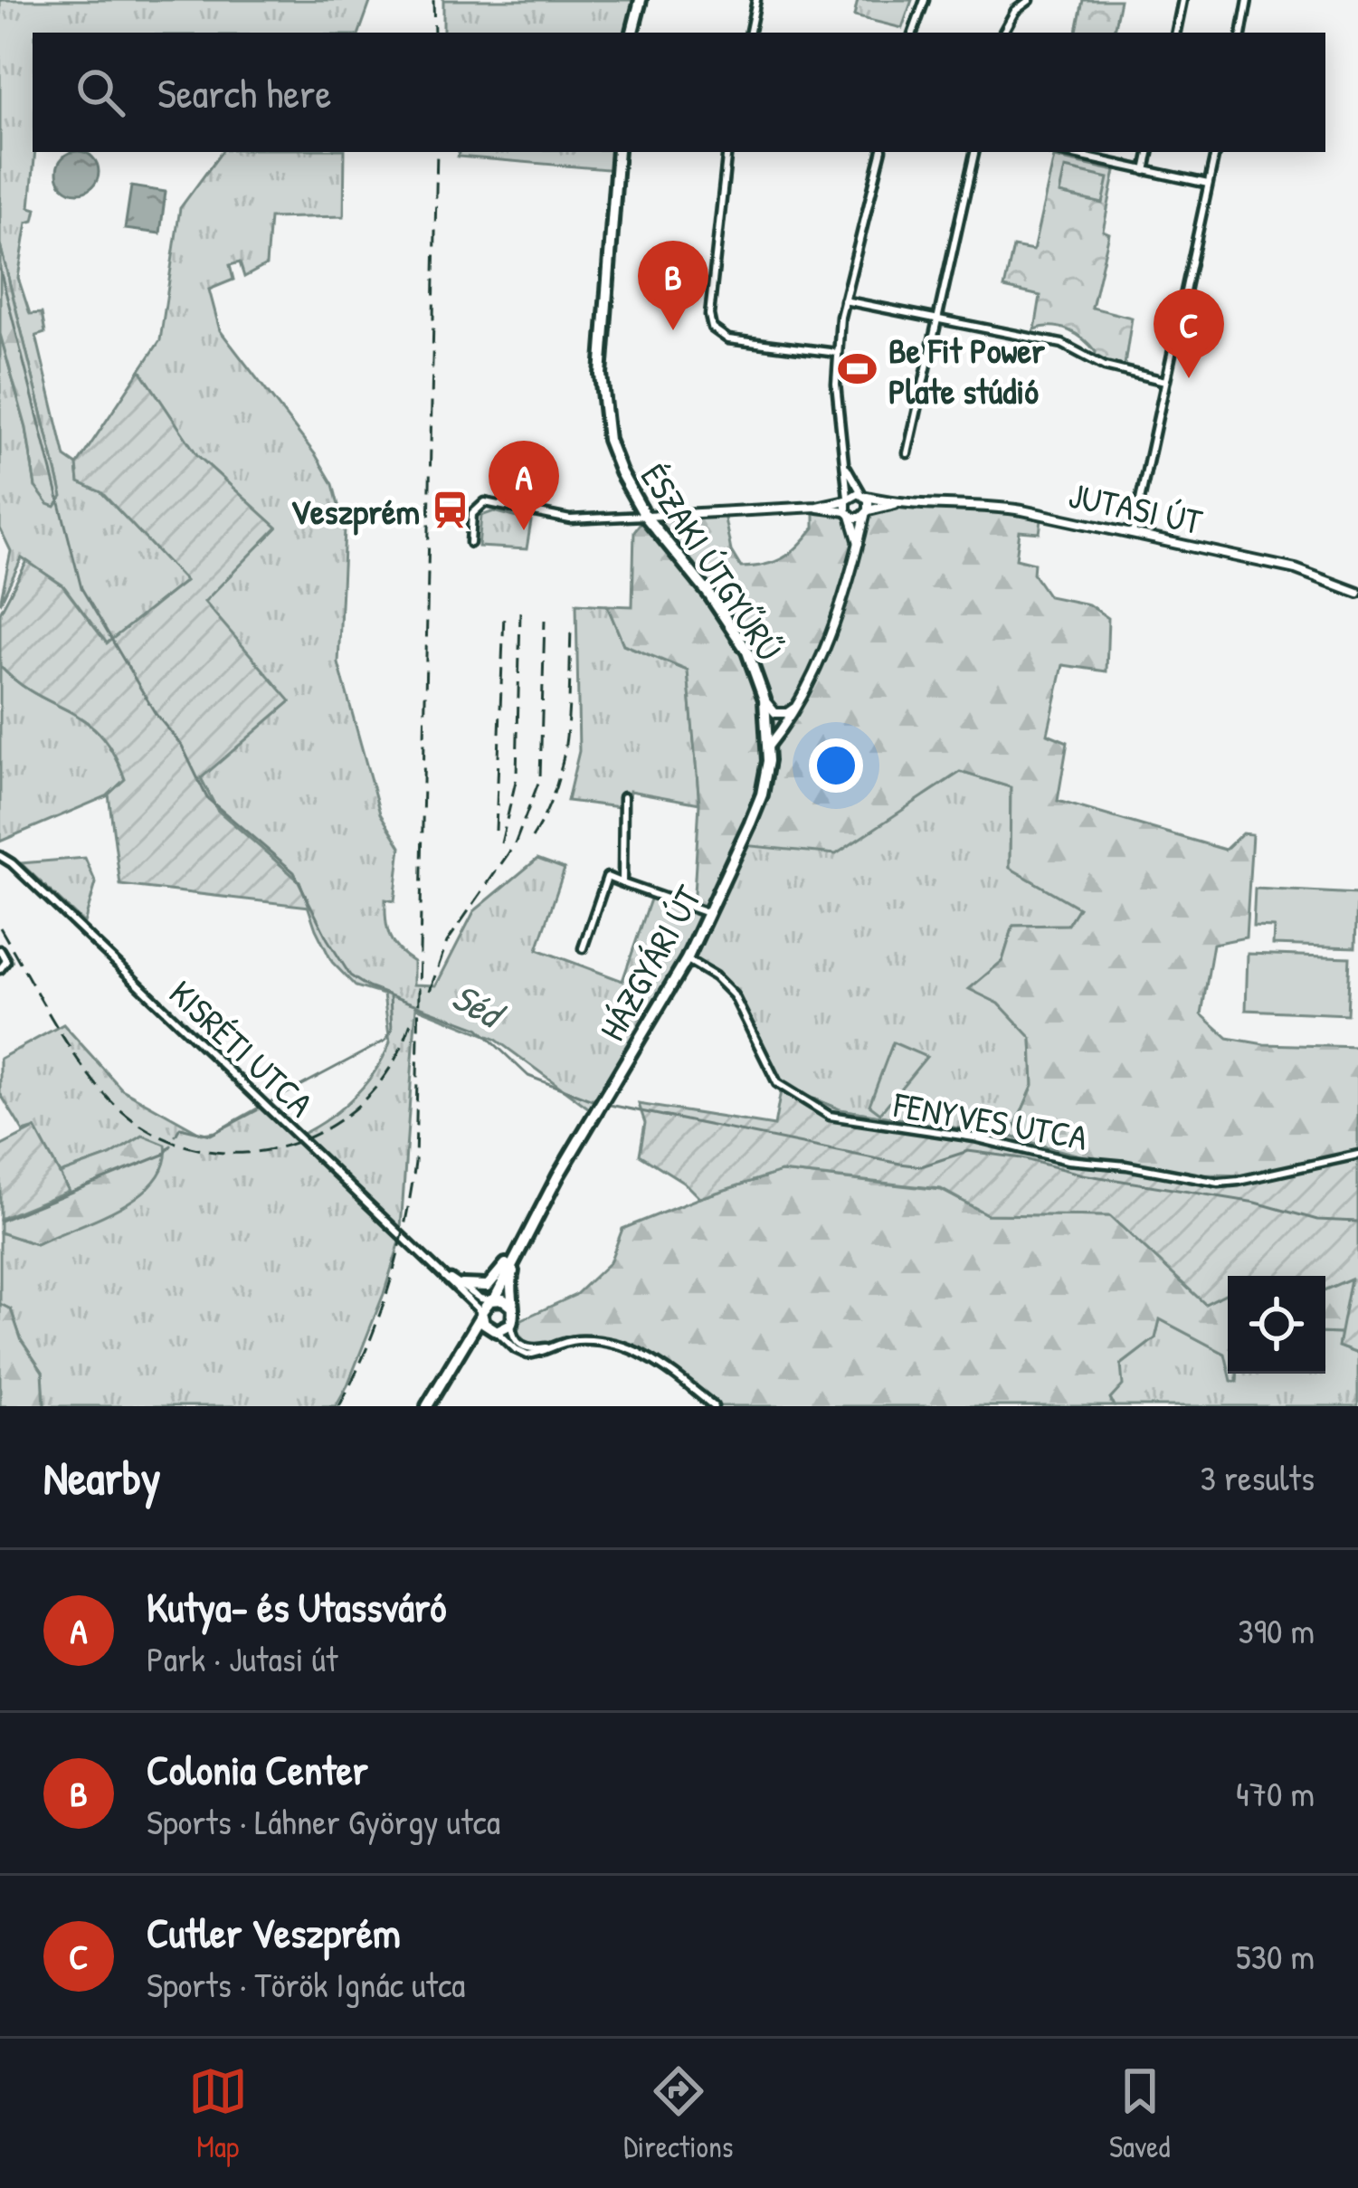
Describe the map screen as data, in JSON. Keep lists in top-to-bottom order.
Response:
{
  "streets": {
    "main road": ["ÉSZAKI ÚTGYŰRŰ", "HÁZGYÁRI ÚT"],
    "street": ["JUTASI ÚT", "KISRÉTI UTCA", "FENYVES UTCA"]
  },
  "crossings": [
    ["JUTASI ÚT", "ÉSZAKI ÚTGYŰRŰ"],
    ["JUTASI ÚT", "HÁZGYÁRI ÚT"],
    ["ÉSZAKI ÚTGYŰRŰ", "HÁZGYÁRI ÚT"],
    ["HÁZGYÁRI ÚT", "KISRÉTI UTCA"],
    ["HÁZGYÁRI ÚT", "FENYVES UTCA"]
  ],
  "water": ["Séd"],
  "places": {
    "sports": ["Be Fit Power Plate stúdió"],
    "station": ["Veszprém"]
  },
  "page": {
    "search": "Search here",
    "pins": ["B", "C", "A"],
    "heading": ["Nearby", "3 results"],
    "list": [
      {
        "mark": "A",
        "name": "Kutya- és Utassváró",
        "note": "Park · Jutasi út",
        "value": "390 m"
      },
      {
        "mark": "B",
        "name": "Colonia Center",
        "note": "Sports · Láhner György utca",
        "value": "470 m"
      },
      {
        "mark": "C",
        "name": "Cutler Veszprém",
        "note": "Sports · Török Ignác utca",
        "value": "530 m"
      }
    ],
    "nav": ["Map", "Directions", "Saved"]
  }
}
